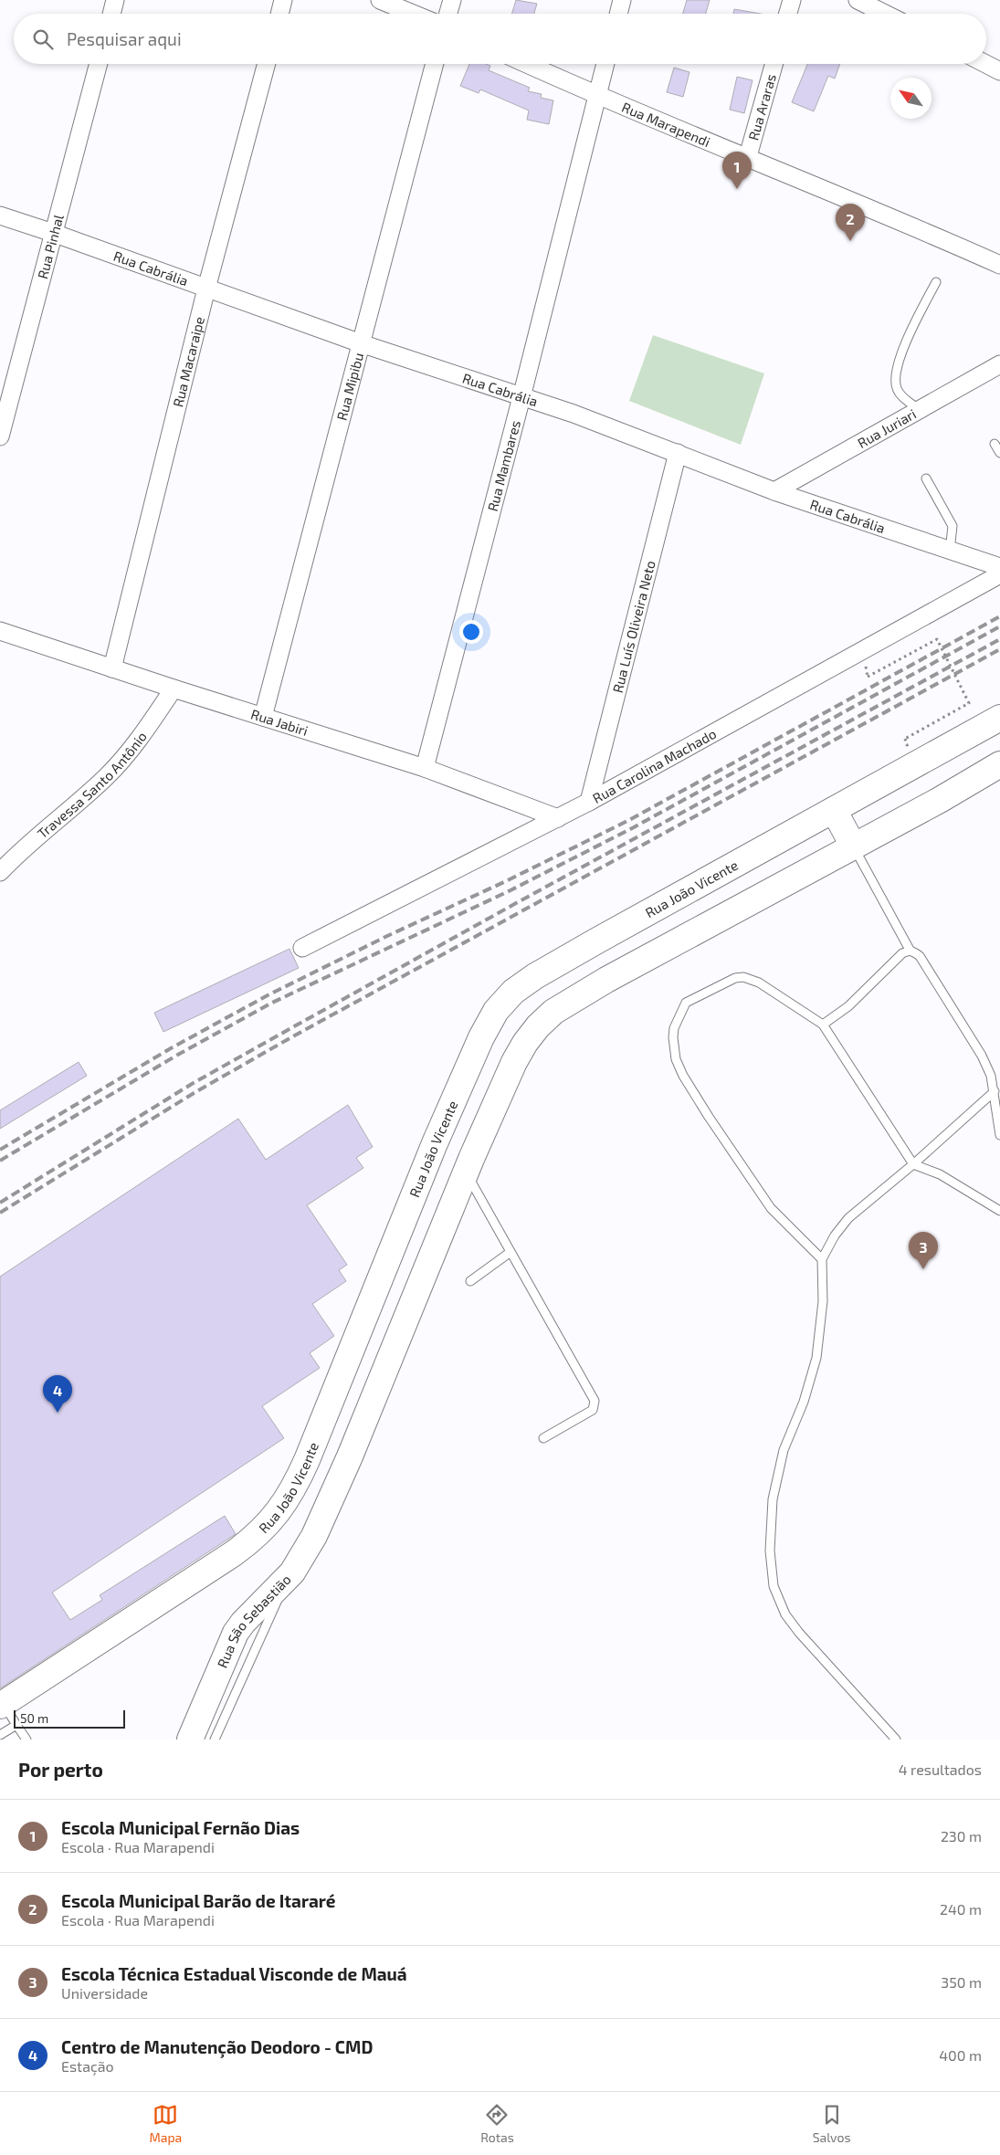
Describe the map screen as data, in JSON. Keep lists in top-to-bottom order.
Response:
{
  "streets": {
    "main road": ["Rua João Vicente", "Rua São Sebastião"],
    "street": [
      "Rua Araras",
      "Rua Marapendi",
      "Rua Pinhal",
      "Rua Cabrália",
      "Rua Macaraipe",
      "Rua Mipibu",
      "Rua Juriari",
      "Rua Mambares",
      "Rua Luís Oliveira Neto",
      "Rua Jabiri",
      "Rua Carolina Machado",
      "Travessa Santo Antônio"
    ]
  },
  "crossings": [
    ["Rua Araras", "Rua Marapendi"],
    ["Rua Marapendi", "Rua Mambares"],
    ["Rua Pinhal", "Rua Cabrália"],
    ["Rua Cabrália", "Rua Macaraipe"],
    ["Rua Cabrália", "Rua Mipibu"],
    ["Rua Cabrália", "Rua Juriari"],
    ["Rua Cabrália", "Rua Mambares"],
    ["Rua Cabrália", "Rua Luís Oliveira Neto"],
    ["Rua Macaraipe", "Rua Jabiri"],
    ["Rua Mipibu", "Rua Jabiri"],
    ["Rua Mambares", "Rua Jabiri"],
    ["Rua Luís Oliveira Neto", "Rua Carolina Machado"],
    ["Rua Jabiri", "Rua Carolina Machado"],
    ["Rua Jabiri", "Travessa Santo Antônio"]
  ],
  "scale_bar": "50 m",
  "north": "top left",
  "page": {
    "search": "Pesquisar aqui",
    "pins": [
      "1",
      "2",
      "3",
      "4"
    ],
    "scale": "50 m",
    "heading": ["Por perto", "4 resultados"],
    "list": [
      {
        "mark": "1",
        "name": "Escola Municipal Fernão Dias",
        "note": "Escola · Rua Marapendi",
        "value": "230 m"
      },
      {
        "mark": "2",
        "name": "Escola Municipal Barão de Itararé",
        "note": "Escola · Rua Marapendi",
        "value": "240 m"
      },
      {
        "mark": "3",
        "name": "Escola Técnica Estadual Visconde de Mauá",
        "note": "Universidade",
        "value": "350 m"
      },
      {
        "mark": "4",
        "name": "Centro de Manutenção Deodoro - CMD",
        "note": "Estação",
        "value": "400 m"
      }
    ],
    "nav": ["Mapa", "Rotas", "Salvos"]
  }
}
